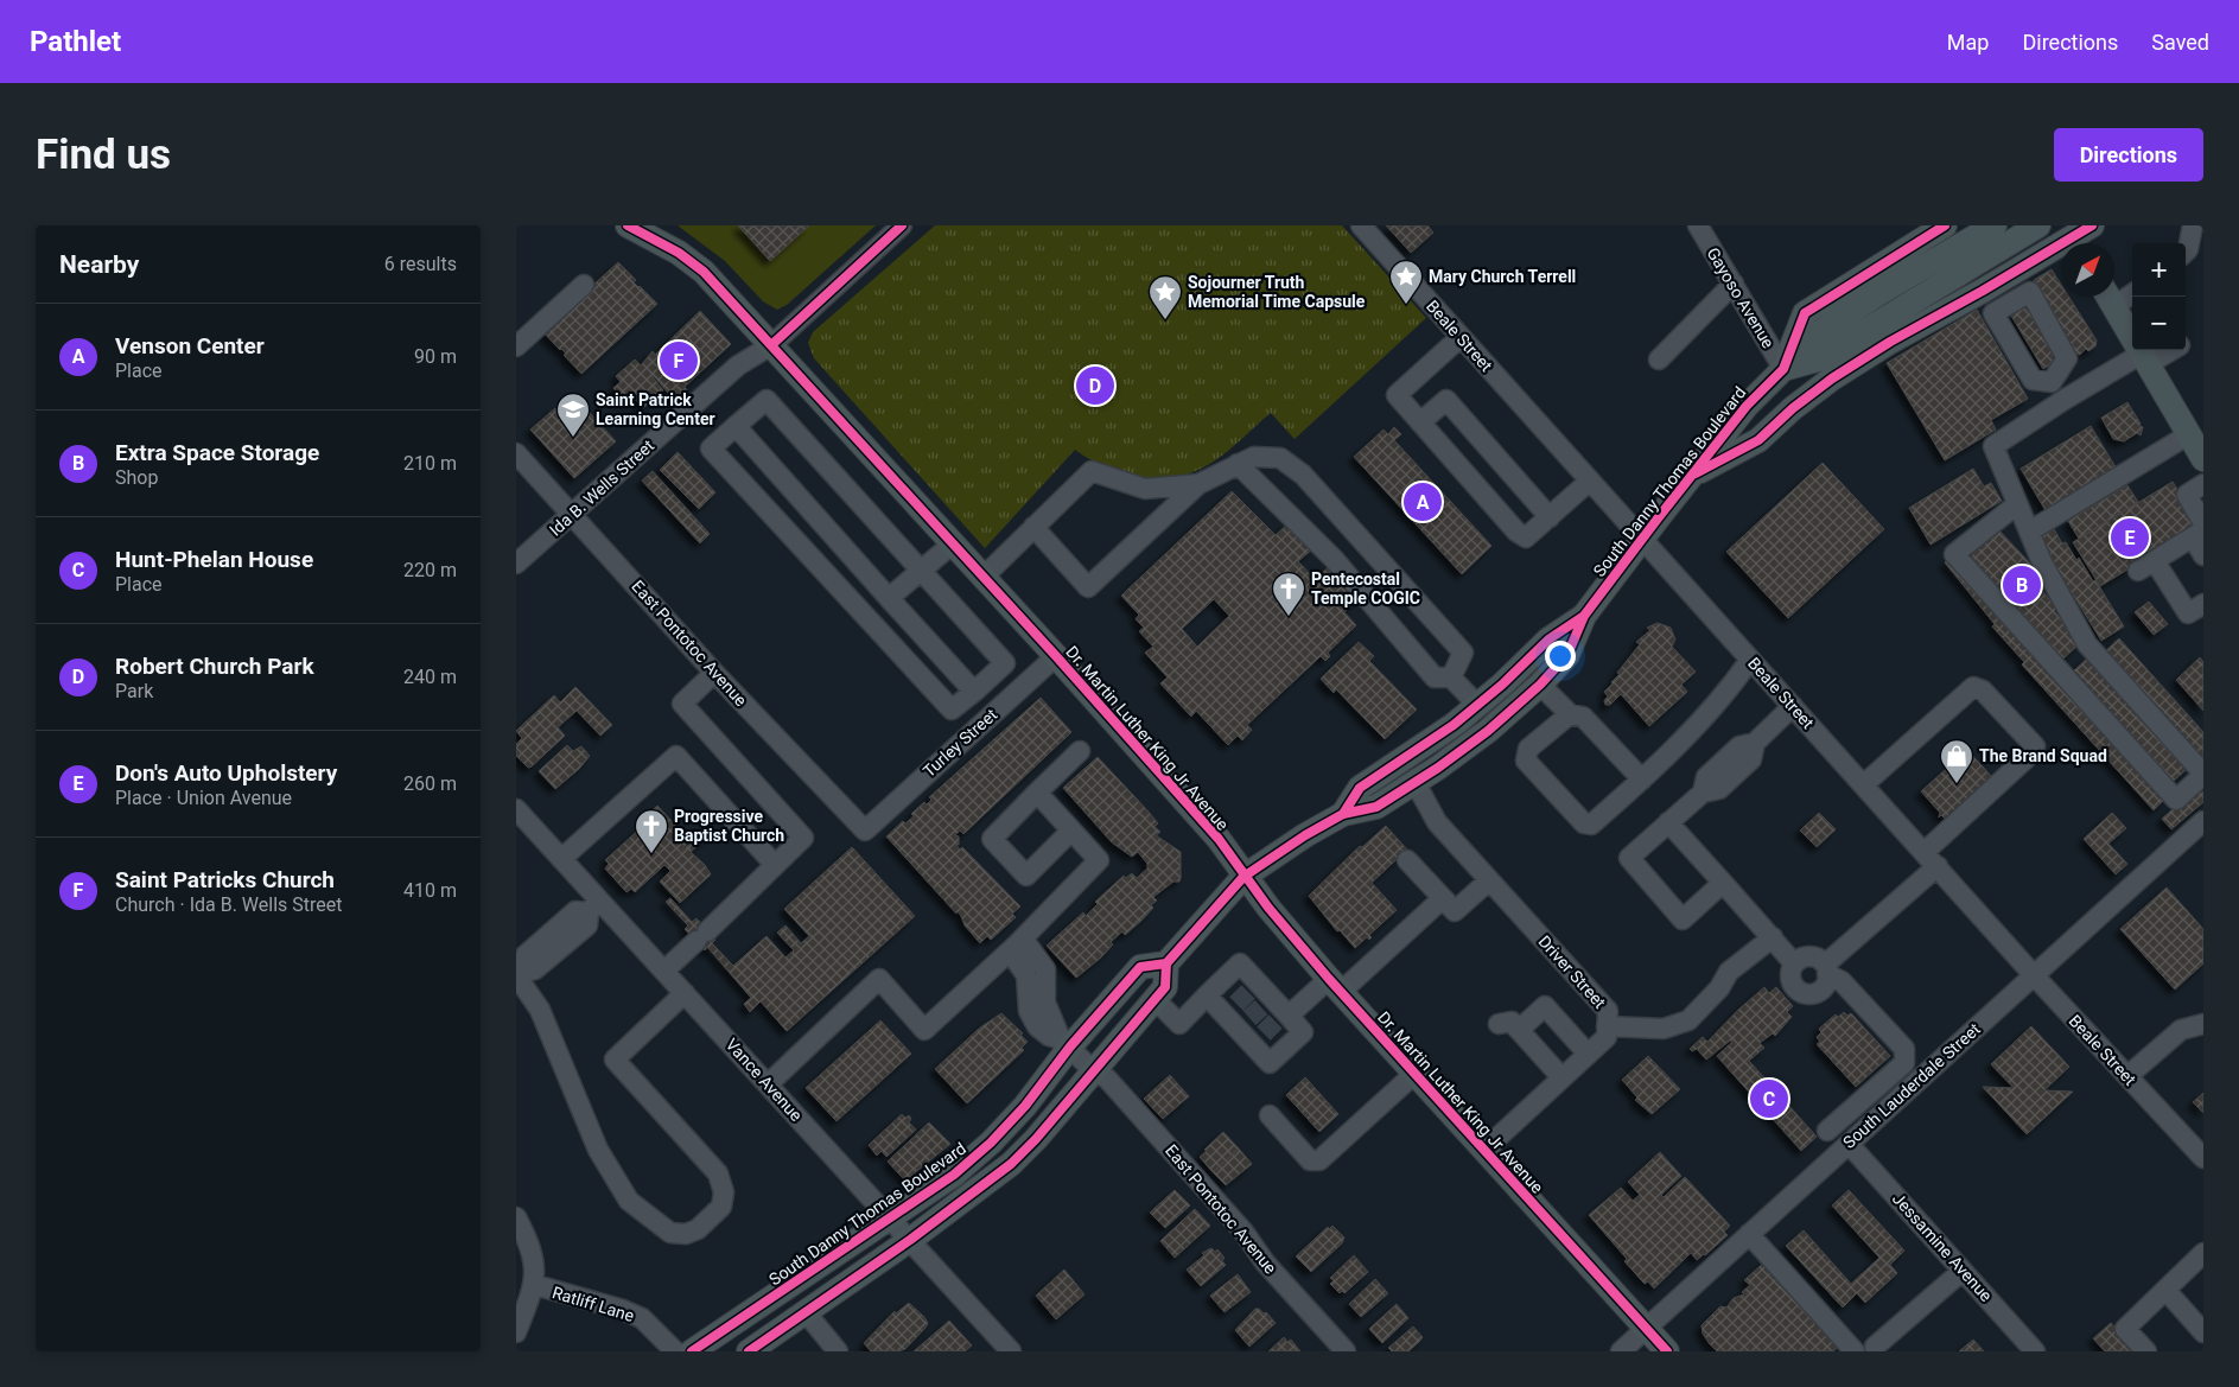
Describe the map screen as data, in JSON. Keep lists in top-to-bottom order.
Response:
{
  "streets": {
    "main road": ["South Danny Thomas Boulevard", "Dr. Martin Luther King Jr Avenue"],
    "street": [
      "Gayoso Avenue",
      "Beale Street",
      "Ida B. Wells Street",
      "East Pontotoc Avenue",
      "Turley Street",
      "Driver Street",
      "Vance Avenue",
      "South Lauderdale Street",
      "Jessamine Avenue",
      "Ratliff Lane"
    ]
  },
  "crossings": [
    ["Gayoso Avenue", "South Danny Thomas Boulevard"],
    ["Beale Street", "South Danny Thomas Boulevard"],
    ["Beale Street", "South Lauderdale Street"],
    ["South Danny Thomas Boulevard", "East Pontotoc Avenue"],
    ["South Danny Thomas Boulevard", "Dr. Martin Luther King Jr Avenue"],
    ["South Danny Thomas Boulevard", "Driver Street"],
    ["South Danny Thomas Boulevard", "Vance Avenue"],
    ["Ida B. Wells Street", "East Pontotoc Avenue"],
    ["Ida B. Wells Street", "Dr. Martin Luther King Jr Avenue"],
    ["East Pontotoc Avenue", "Turley Street"],
    ["Dr. Martin Luther King Jr Avenue", "Turley Street"],
    ["Dr. Martin Luther King Jr Avenue", "Driver Street"],
    ["Dr. Martin Luther King Jr Avenue", "South Lauderdale Street"],
    ["South Lauderdale Street", "Jessamine Avenue"]
  ],
  "places": {
    "place": ["Mary Church Terrell", "Sojourner Truth Memorial Time Capsule"],
    "school or university": ["Saint Patrick Learning Center"],
    "church": ["Pentecostal Temple COGIC", "Progressive Baptist Church"],
    "shop": ["The Brand Squad"]
  },
  "north": "top right",
  "page": {
    "header": "Pathlet",
    "nav": ["Map", "Directions", "Saved"],
    "buttons": "Directions",
    "title": "Find us",
    "heading": ["Nearby", "6 results"],
    "map_buttons": ["+", "−"],
    "list": [
      {
        "mark": "A",
        "name": "Venson Center",
        "note": "Place",
        "value": "90 m"
      },
      {
        "mark": "B",
        "name": "Extra Space Storage",
        "note": "Shop",
        "value": "210 m"
      },
      {
        "mark": "C",
        "name": "Hunt-Phelan House",
        "note": "Place",
        "value": "220 m"
      },
      {
        "mark": "D",
        "name": "Robert Church Park",
        "note": "Park",
        "value": "240 m"
      },
      {
        "mark": "E",
        "name": "Don's Auto Upholstery",
        "note": "Place · Union Avenue",
        "value": "260 m"
      },
      {
        "mark": "F",
        "name": "Saint Patricks Church",
        "note": "Church · Ida B. Wells Street",
        "value": "410 m"
      }
    ],
    "pins": [
      "F",
      "D",
      "A",
      "E",
      "B",
      "C"
    ]
  }
}
